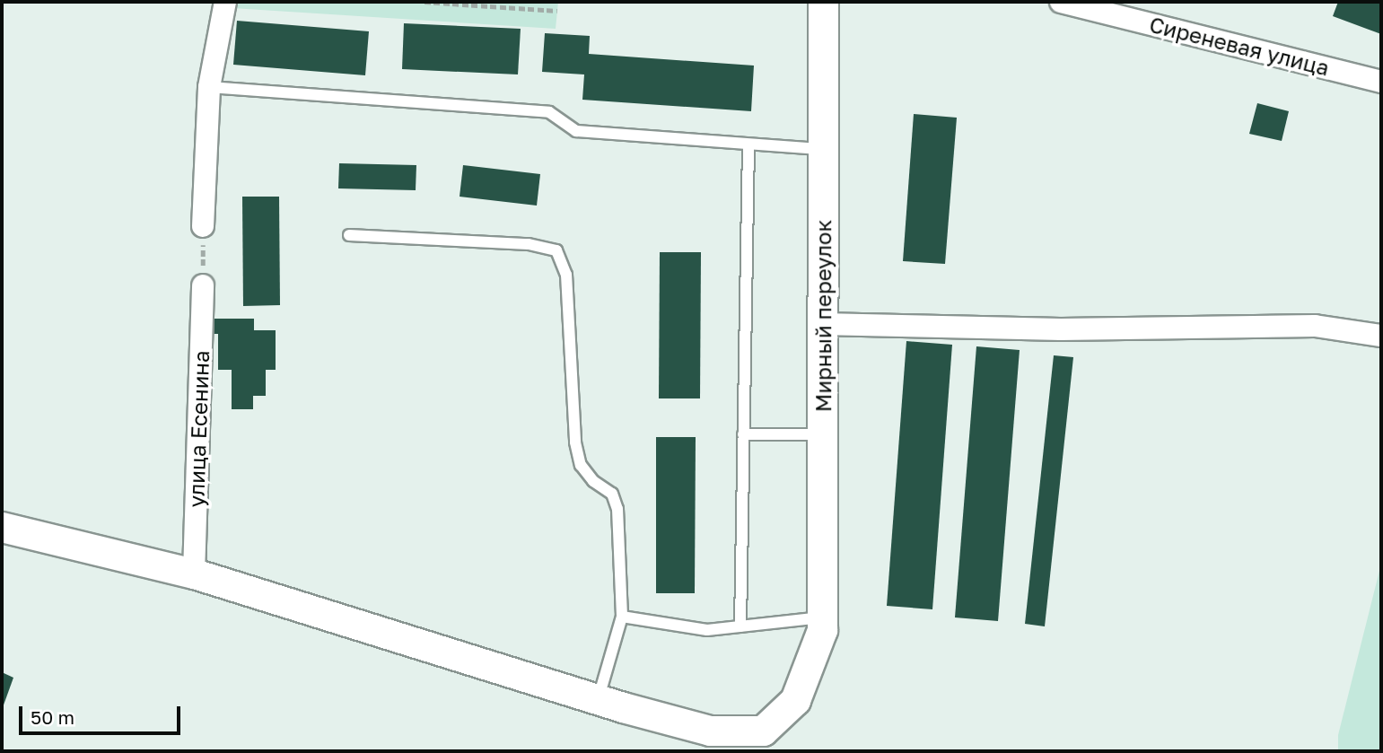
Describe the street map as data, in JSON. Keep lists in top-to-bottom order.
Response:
{
  "streets": {
    "street": ["Сиреневая улица", "Мирный переулок", "улица Есенина"]
  },
  "scale_bar": "50 m"
}
